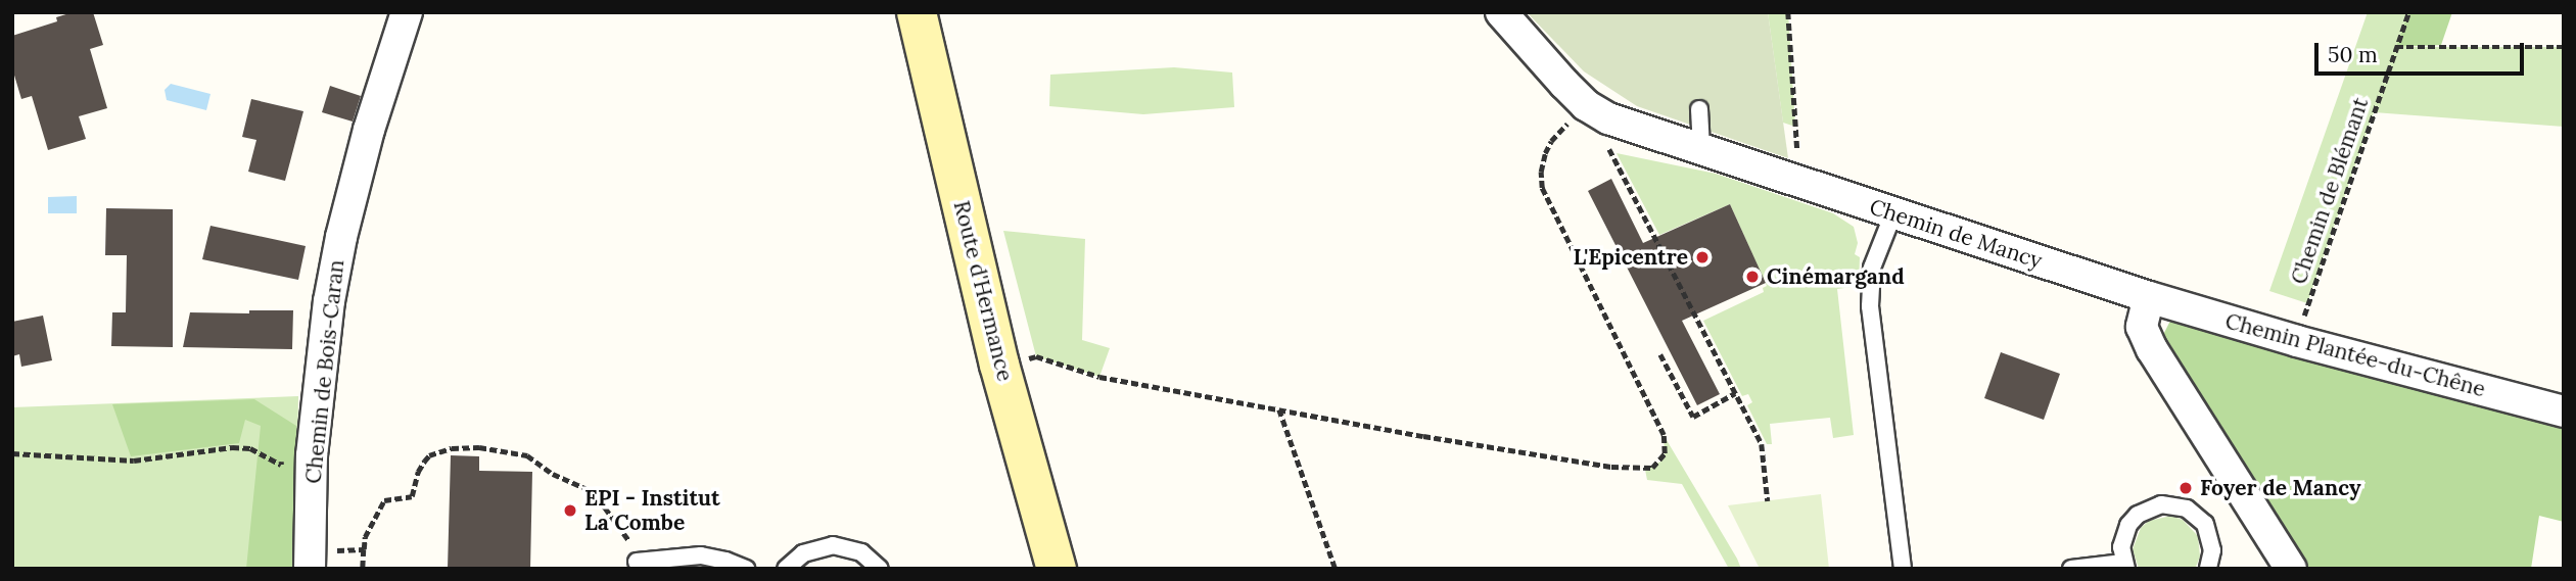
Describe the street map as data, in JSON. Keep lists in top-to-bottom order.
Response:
{
  "streets": {
    "main road": ["Route d'Hermance"],
    "street": ["Chemin de Mancy", "Chemin Plantée-du-Chêne", "Chemin de Bois-Caran"],
    "path": ["Chemin de Blémant"]
  },
  "crossings": [
    ["Chemin de Blémant", "Chemin Plantée-du-Chêne"],
    ["Chemin de Mancy", "Chemin Plantée-du-Chêne"]
  ],
  "places": [
    "L'Epicentre",
    "Cinémargand",
    "Foyer de Mancy",
    "EPI - Institut La Combe"
  ],
  "scale_bar": "50 m"
}
